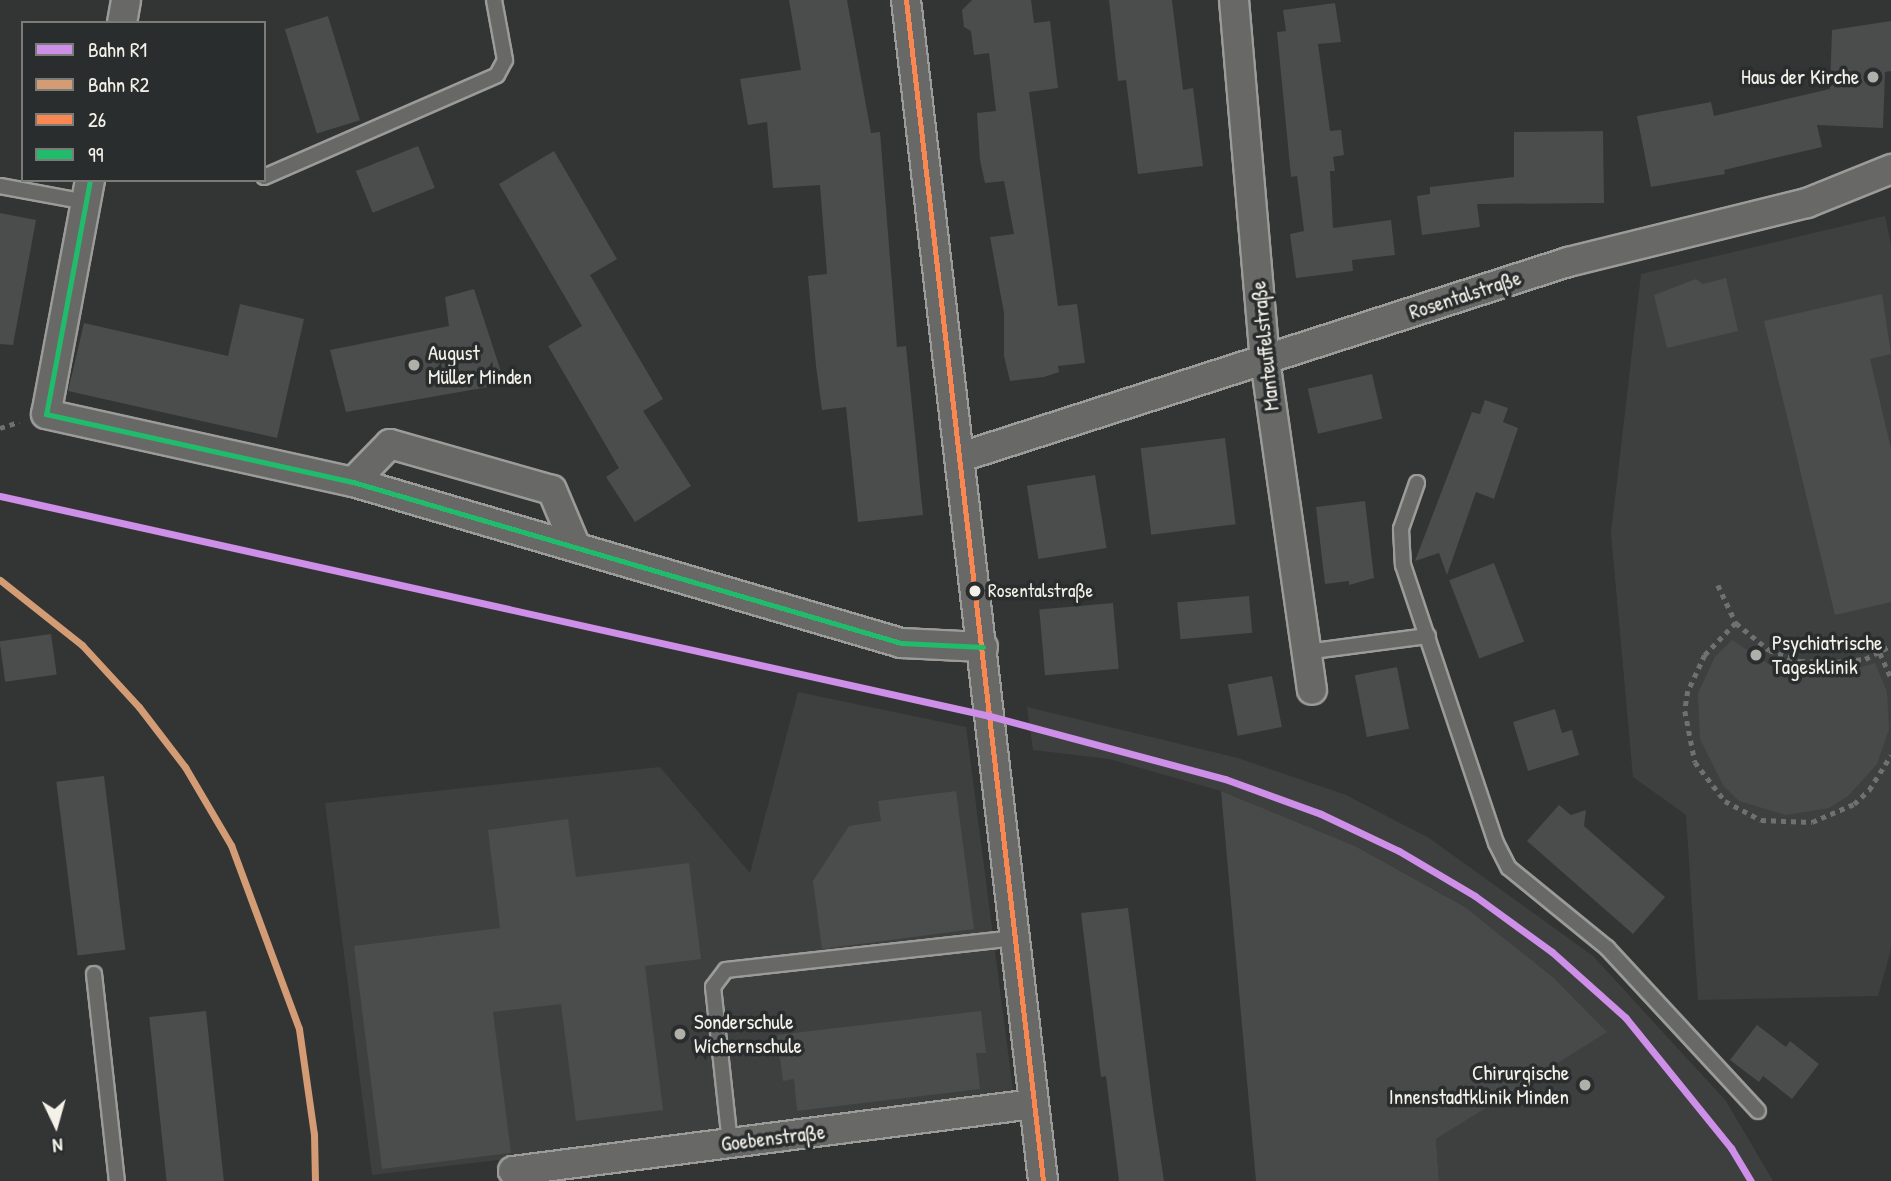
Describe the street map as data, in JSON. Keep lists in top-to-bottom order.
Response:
{
  "streets": {
    "street": ["Rosentalstraße", "Manteuffelstraße", "Goebenstraße"]
  },
  "crossings": [
    ["Rosentalstraße", "Manteuffelstraße"]
  ],
  "places": [
    "Haus der Kirche",
    "August Müller Minden",
    "Rosentalstraße",
    "Psychiatrische Tagesklinik",
    "Sonderschule Wichernschule",
    "Chirurgische Innenstadtklinik Minden"
  ],
  "lines": [
    "transit line 26",
    "transit line 99",
    "rail line R1",
    "rail line R2"
  ],
  "legend": [
    "Bahn R1",
    "Bahn R2",
    "26",
    "99"
  ],
  "north": "bottom"
}
